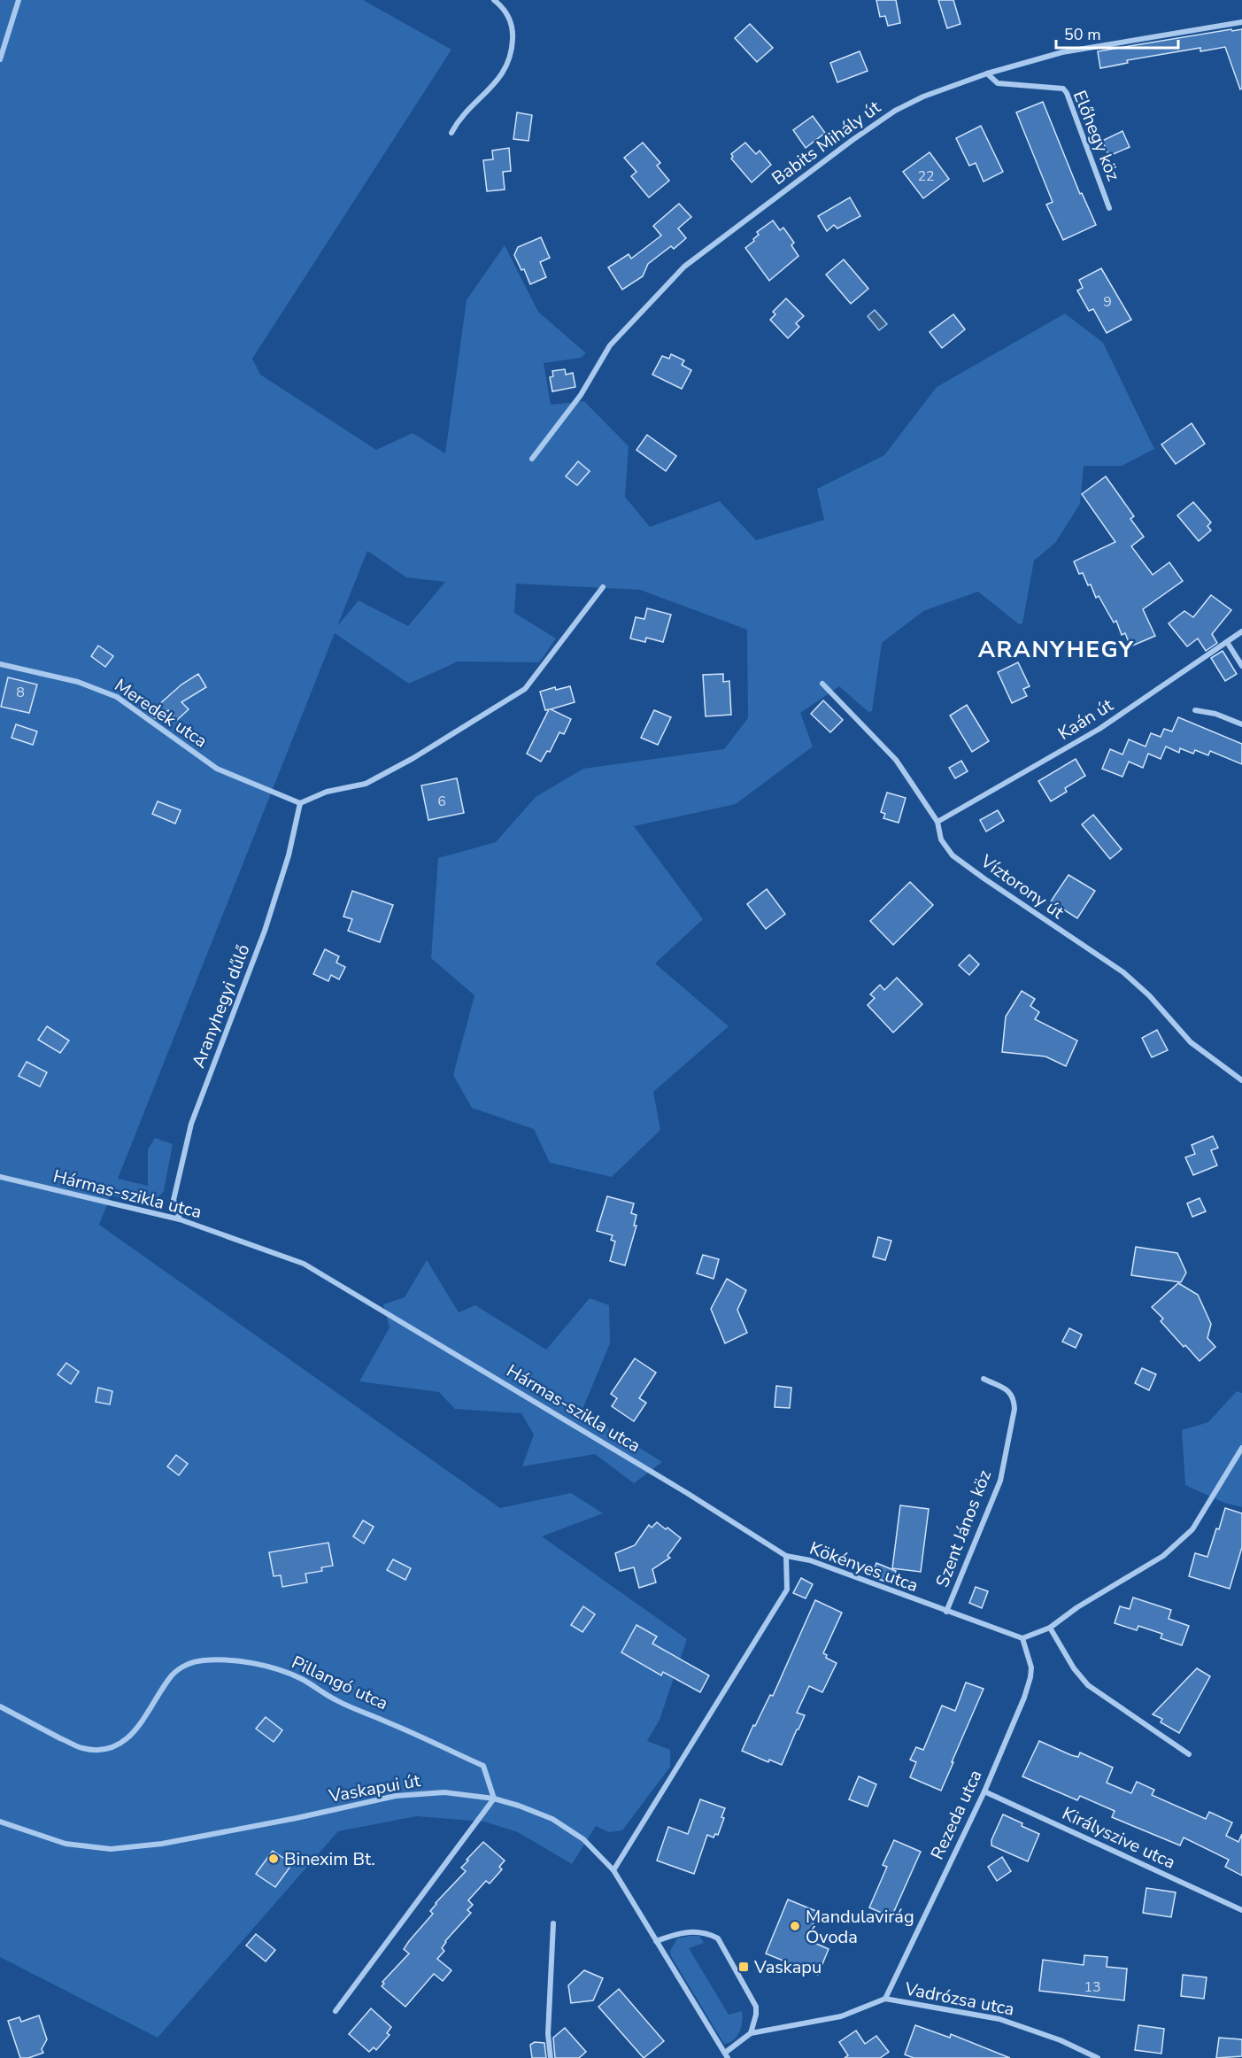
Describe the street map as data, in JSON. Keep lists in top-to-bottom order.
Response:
{
  "streets": {
    "street": [
      "Előhegy köz",
      "Babits Mihály út",
      "Meredek utca",
      "Kaán út",
      "Víztorony út",
      "Aranyhegyi dűlő",
      "Hármas-szikla utca",
      "Szent János köz",
      "Kökényes utca",
      "Pillangó utca",
      "Vaskapui út",
      "Rezeda utca",
      "Királyszive utca",
      "Vadrózsa utca"
    ]
  },
  "crossings": [
    ["Előhegy köz", "Babits Mihály út"],
    ["Meredek utca", "Aranyhegyi dűlő"],
    ["Kaán út", "Víztorony út"],
    ["Aranyhegyi dűlő", "Hármas-szikla utca"],
    ["Hármas-szikla utca", "Kökényes utca"],
    ["Szent János köz", "Kökényes utca"],
    ["Kökényes utca", "Rezeda utca"],
    ["Pillangó utca", "Vaskapui út"],
    ["Vaskapui út", "Vadrózsa utca"],
    ["Rezeda utca", "Királyszive utca"],
    ["Rezeda utca", "Vadrózsa utca"]
  ],
  "districts": ["ARANYHEGY"],
  "places": {
    "other": ["Binexim Bt.", "Mandulavirág Óvoda"],
    "transit": ["Vaskapu"]
  },
  "house_numbers": [
    "22",
    "9",
    "8",
    "6",
    "13"
  ],
  "scale_bar": "50 m"
}
